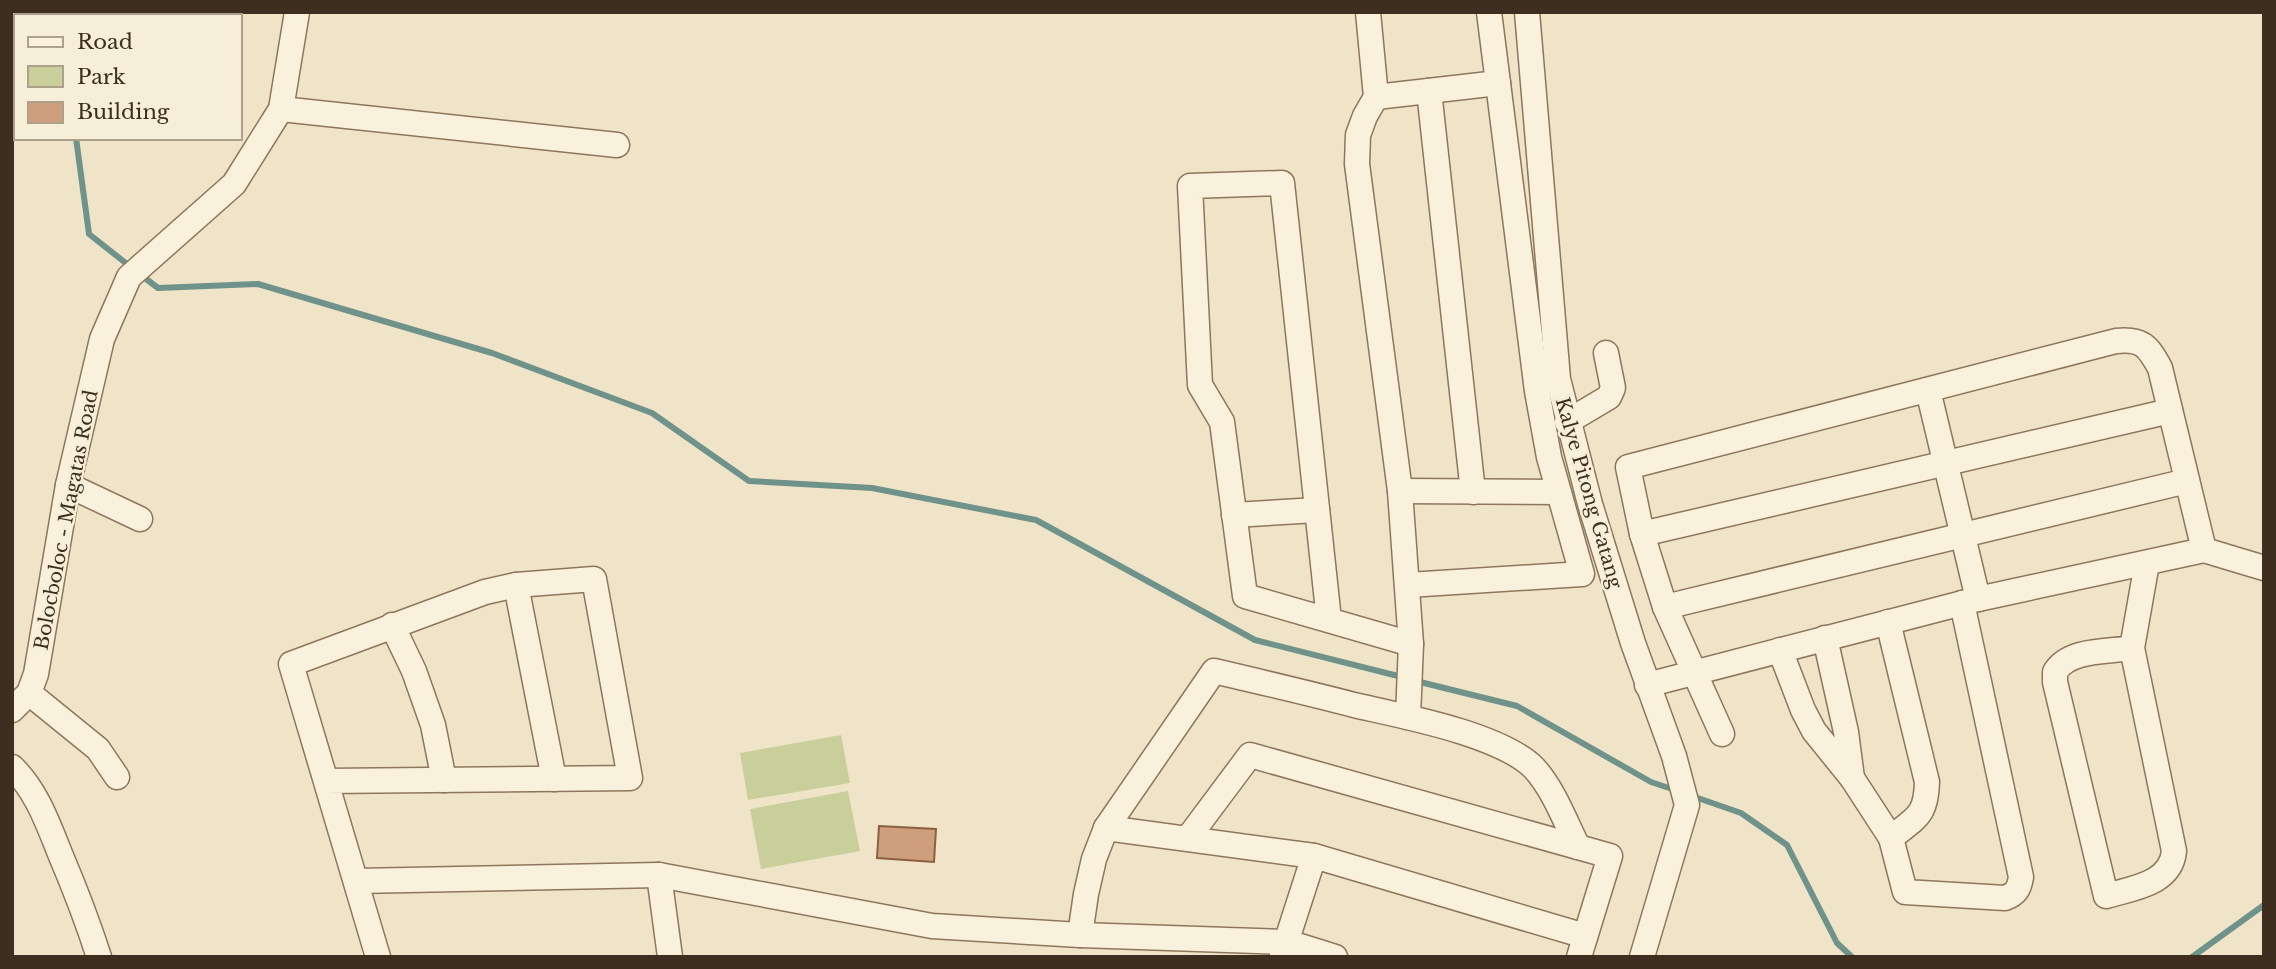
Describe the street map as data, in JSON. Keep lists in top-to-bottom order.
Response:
{
  "streets": {
    "street": ["Kalye Pitong Gatang", "Bolocboloc - Magatas Road"]
  },
  "legend": ["Road", "Park", "Building"]
}
